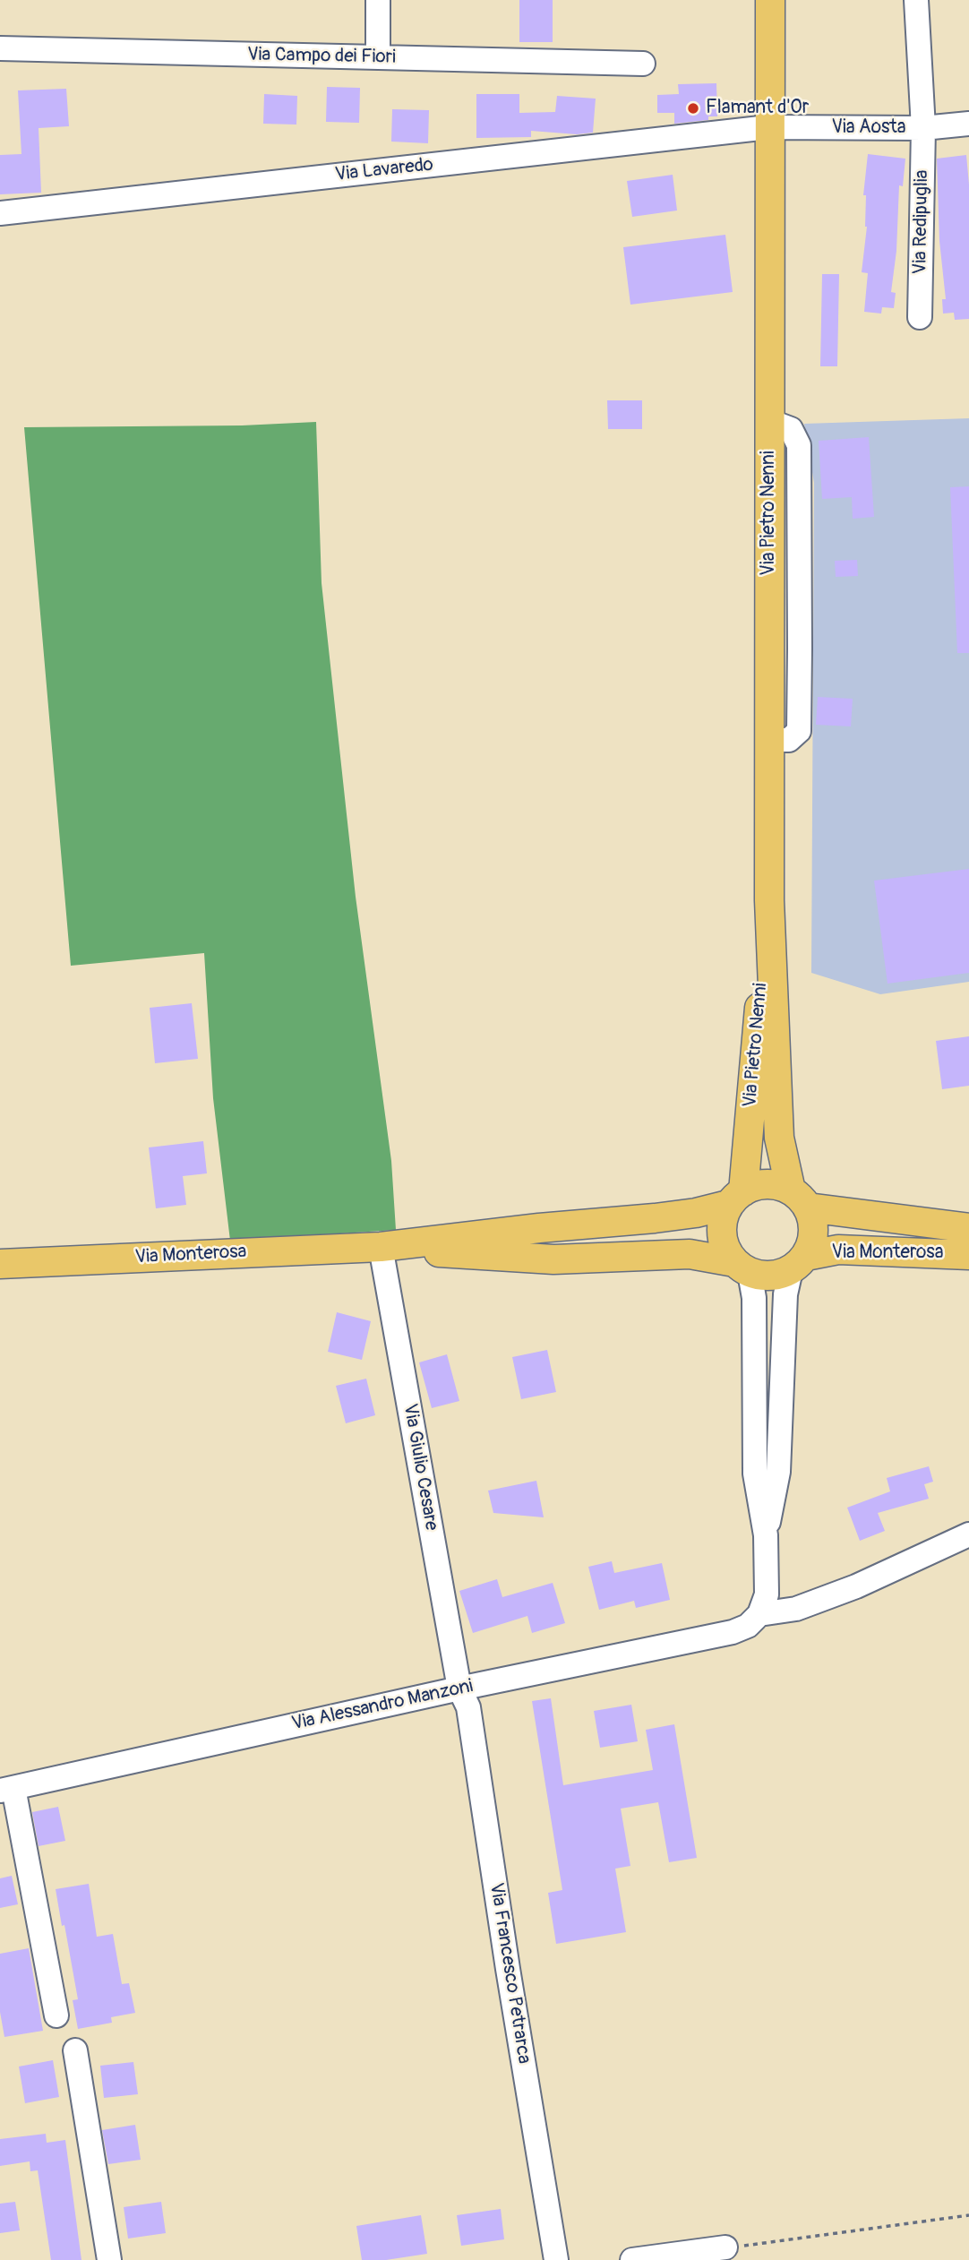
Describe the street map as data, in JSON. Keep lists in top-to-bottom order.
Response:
{
  "streets": {
    "main road": ["Via Pietro Nenni", "Via Monterosa"],
    "street": [
      "Via Campo dei Fiori",
      "Via Aosta",
      "Via Lavaredo",
      "Via Redipuglia",
      "Via Giulio Cesare",
      "Via Alessandro Manzoni",
      "Via Francesco Petrarca"
    ]
  },
  "crossings": [
    ["Via Aosta", "Via Lavaredo"],
    ["Via Aosta", "Via Redipuglia"],
    ["Via Aosta", "Via Pietro Nenni"],
    ["Via Lavaredo", "Via Pietro Nenni"],
    ["Via Pietro Nenni", "Via Monterosa"],
    ["Via Monterosa", "Via Giulio Cesare"],
    ["Via Giulio Cesare", "Via Alessandro Manzoni"],
    ["Via Giulio Cesare", "Via Francesco Petrarca"],
    ["Via Alessandro Manzoni", "Via Francesco Petrarca"]
  ],
  "places": ["Flamant d'Or"]
}
